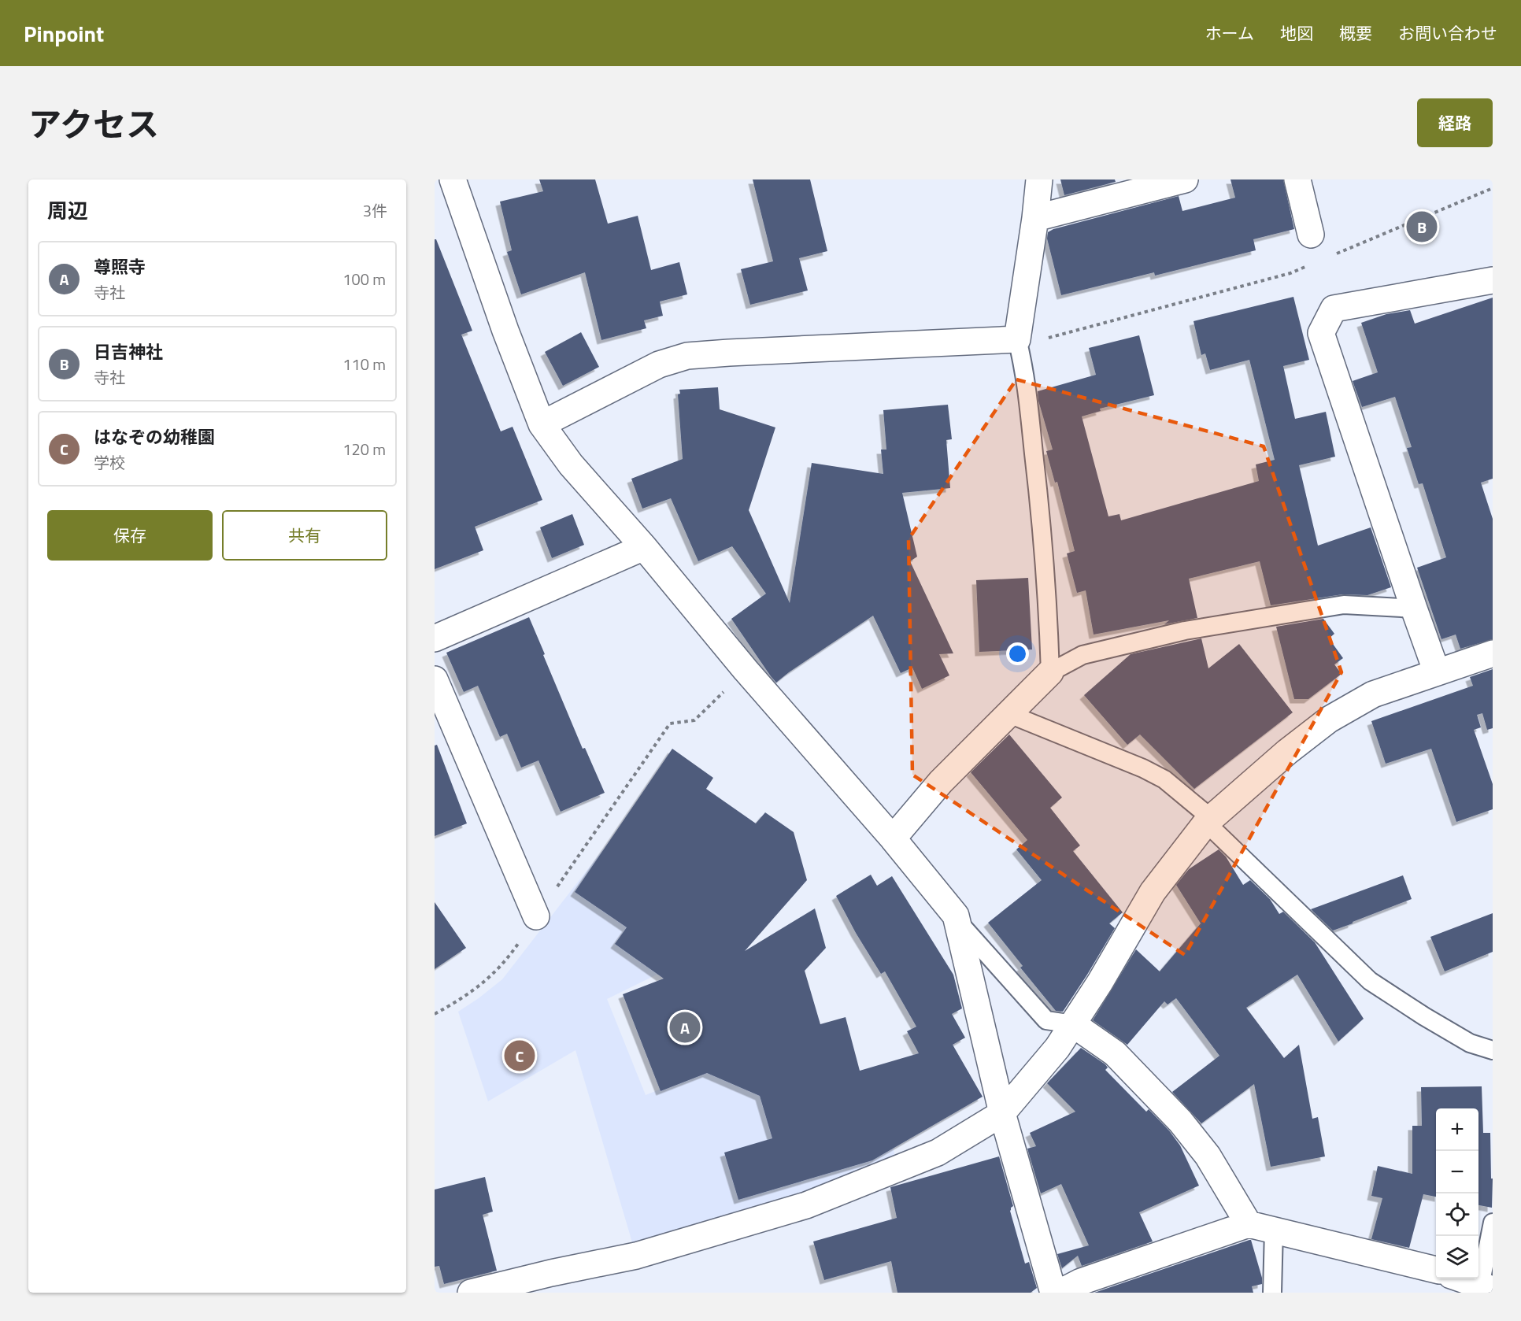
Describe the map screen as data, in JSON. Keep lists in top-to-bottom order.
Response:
{
  "page": {
    "header": "Pinpoint",
    "nav": [
      "ホーム",
      "地図",
      "概要",
      "お問い合わせ"
    ],
    "title": "アクセス",
    "buttons": [
      "経路",
      ["保存", "共有"]
    ],
    "heading": ["周辺", "3件"],
    "pins": ["B", "A", "C"],
    "list": [
      {
        "mark": "A",
        "name": "尊照寺",
        "note": "寺社",
        "value": "100 m"
      },
      {
        "mark": "B",
        "name": "日吉神社",
        "note": "寺社",
        "value": "110 m"
      },
      {
        "mark": "C",
        "name": "はなぞの幼稚園",
        "note": "学校",
        "value": "120 m"
      }
    ],
    "map_buttons": ["+", "−"]
  }
}
